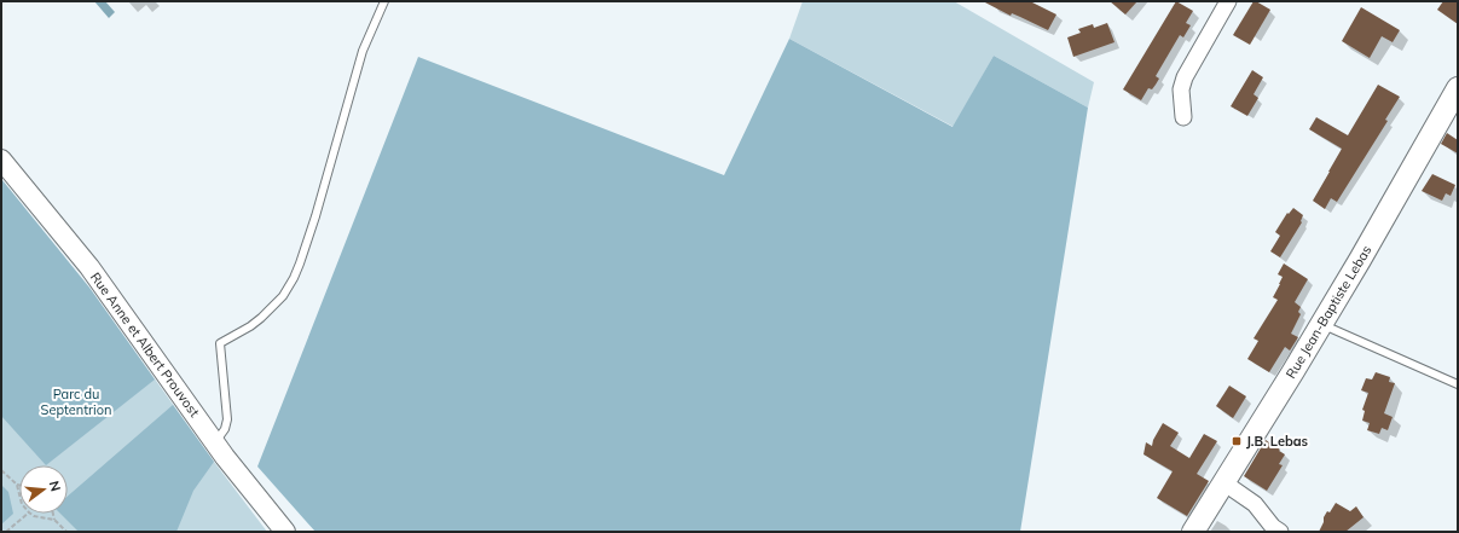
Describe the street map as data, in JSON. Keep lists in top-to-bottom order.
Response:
{
  "streets": {
    "main road": ["Rue Jean-Baptiste Lebas"],
    "street": ["Rue Anne et Albert Prouvost"]
  },
  "parks": ["Parc du Septentrion"],
  "places": {
    "transit": ["J.B. Lebas"]
  },
  "north": "right"
}
